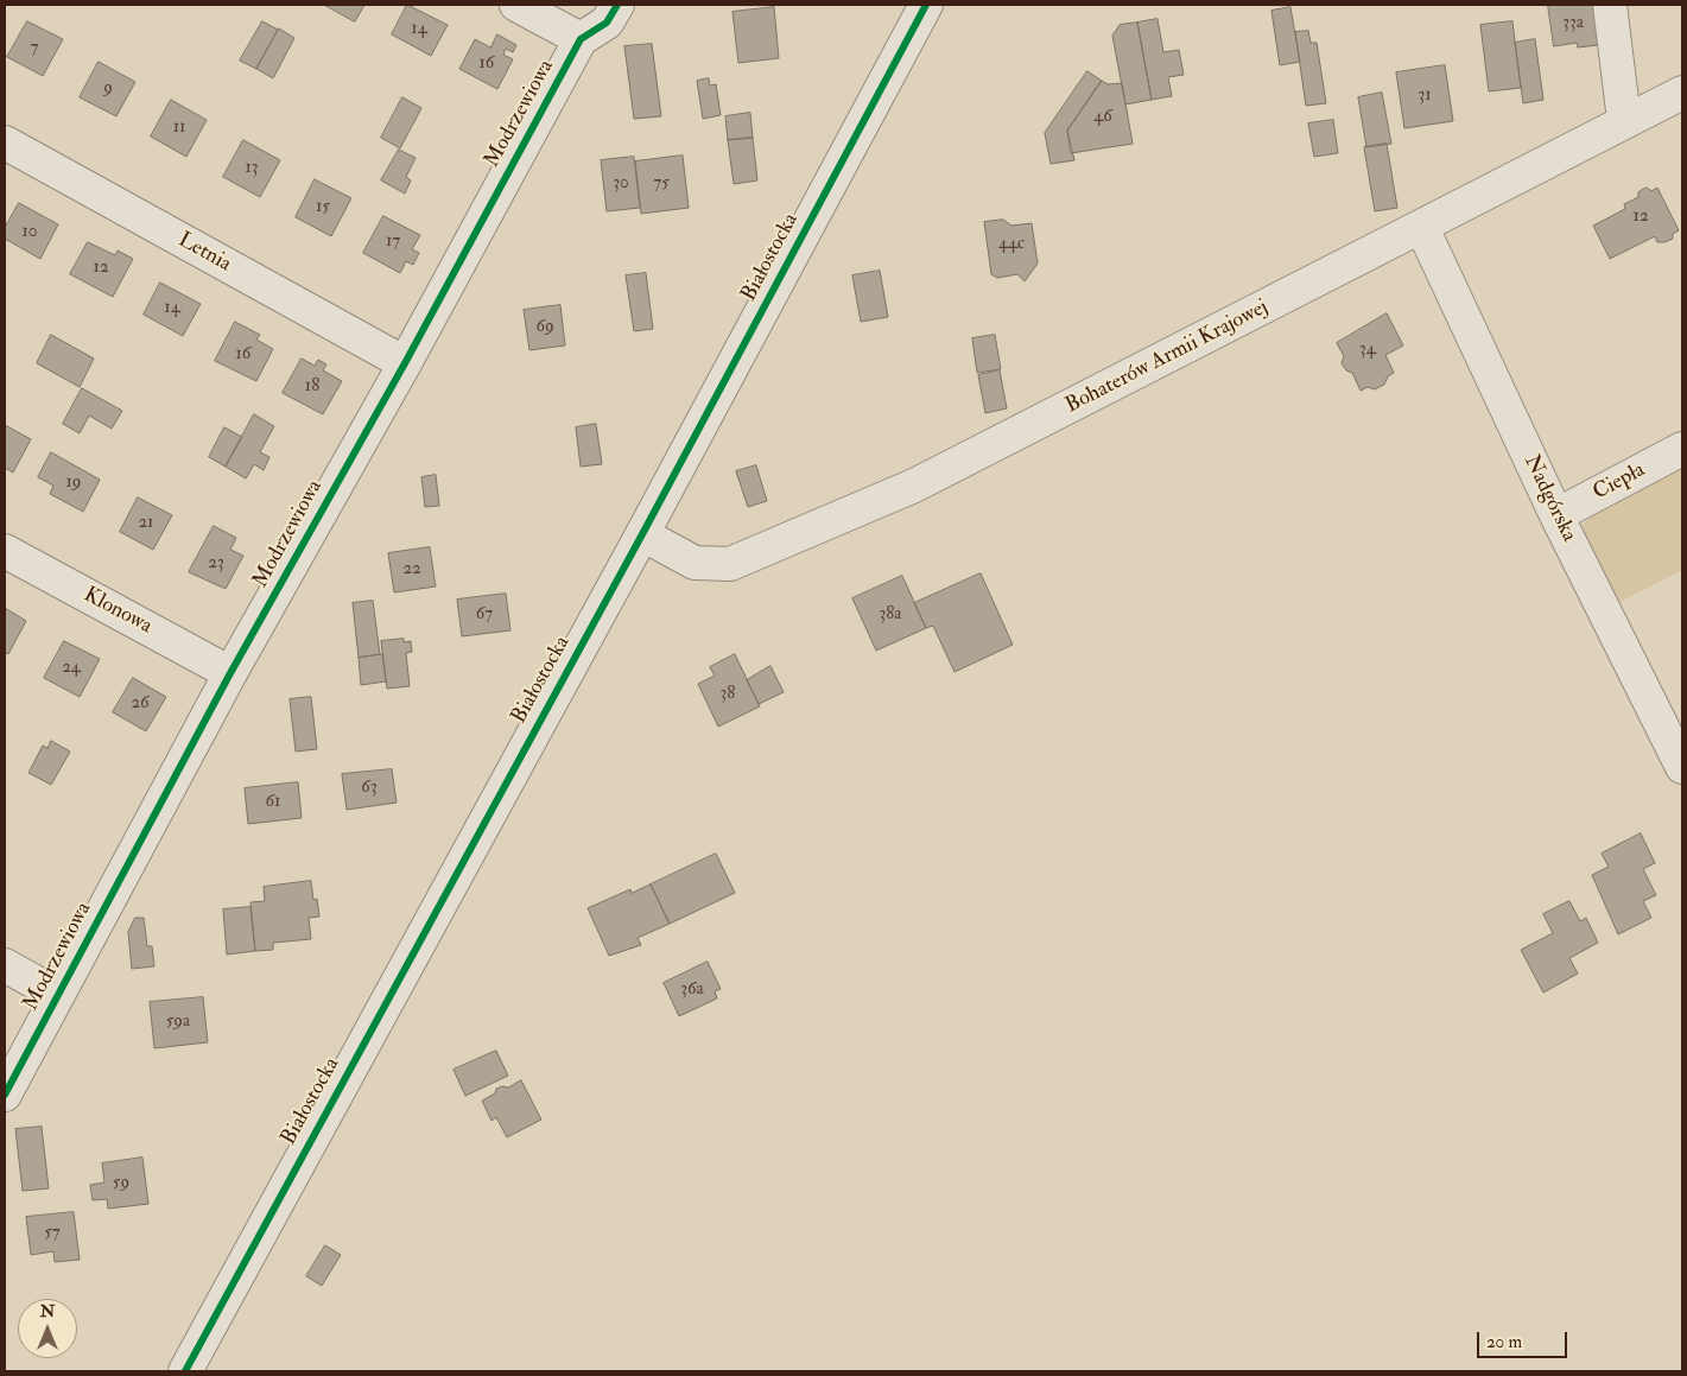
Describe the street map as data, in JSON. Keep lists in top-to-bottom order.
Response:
{
  "streets": {
    "street": [
      "Modrzewiowa",
      "Letnia",
      "Białostocka",
      "Bohaterów Armii Krajowej",
      "Ciepła",
      "Nadgórska",
      "Klonowa"
    ]
  },
  "crossings": [
    ["Modrzewiowa", "Letnia"],
    ["Modrzewiowa", "Klonowa"],
    ["Białostocka", "Bohaterów Armii Krajowej"],
    ["Bohaterów Armii Krajowej", "Nadgórska"],
    ["Ciepła", "Nadgórska"]
  ],
  "house_numbers": [
    "33a",
    "14",
    "7",
    "16",
    "9",
    "31",
    "46",
    "11",
    "13",
    "30",
    "75",
    "15",
    "12",
    "10",
    "17",
    "44c",
    "12",
    "14",
    "69",
    "34",
    "16",
    "18",
    "19",
    "21",
    "23",
    "22",
    "67",
    "38a",
    "24",
    "38",
    "26",
    "63",
    "61",
    "36a",
    "59a",
    "59",
    "57"
  ],
  "scale_bar": "20 m",
  "north": "top"
}
